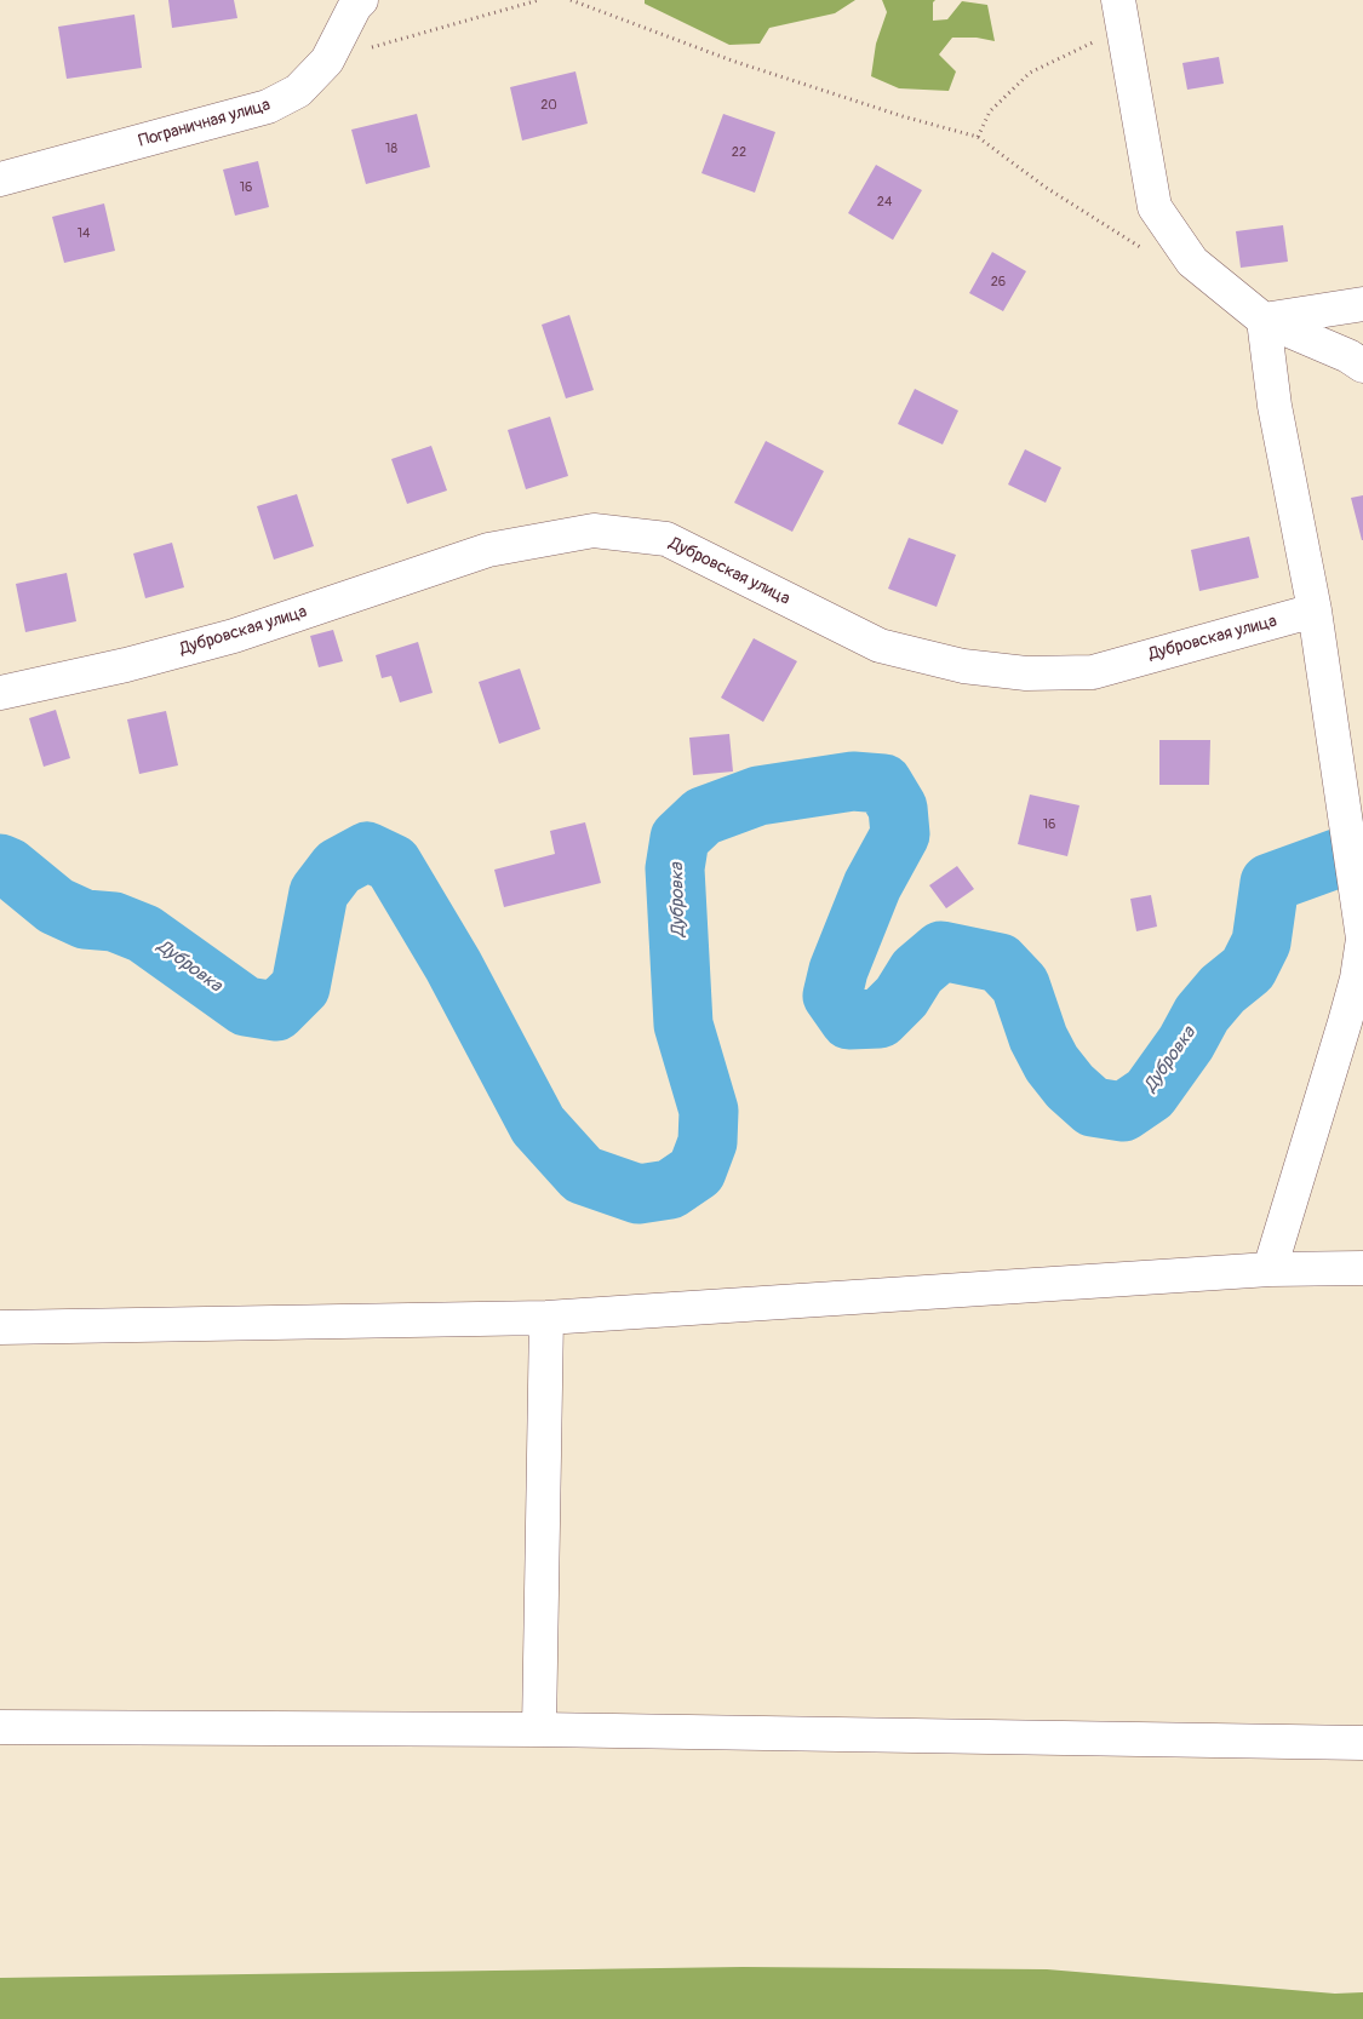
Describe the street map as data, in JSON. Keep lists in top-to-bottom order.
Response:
{
  "streets": {
    "street": ["Пограничная улица", "Дубровская улица"]
  },
  "water": ["Дубровка"],
  "house_numbers": [
    "20",
    "18",
    "22",
    "16",
    "24",
    "14",
    "26",
    "16"
  ]
}
